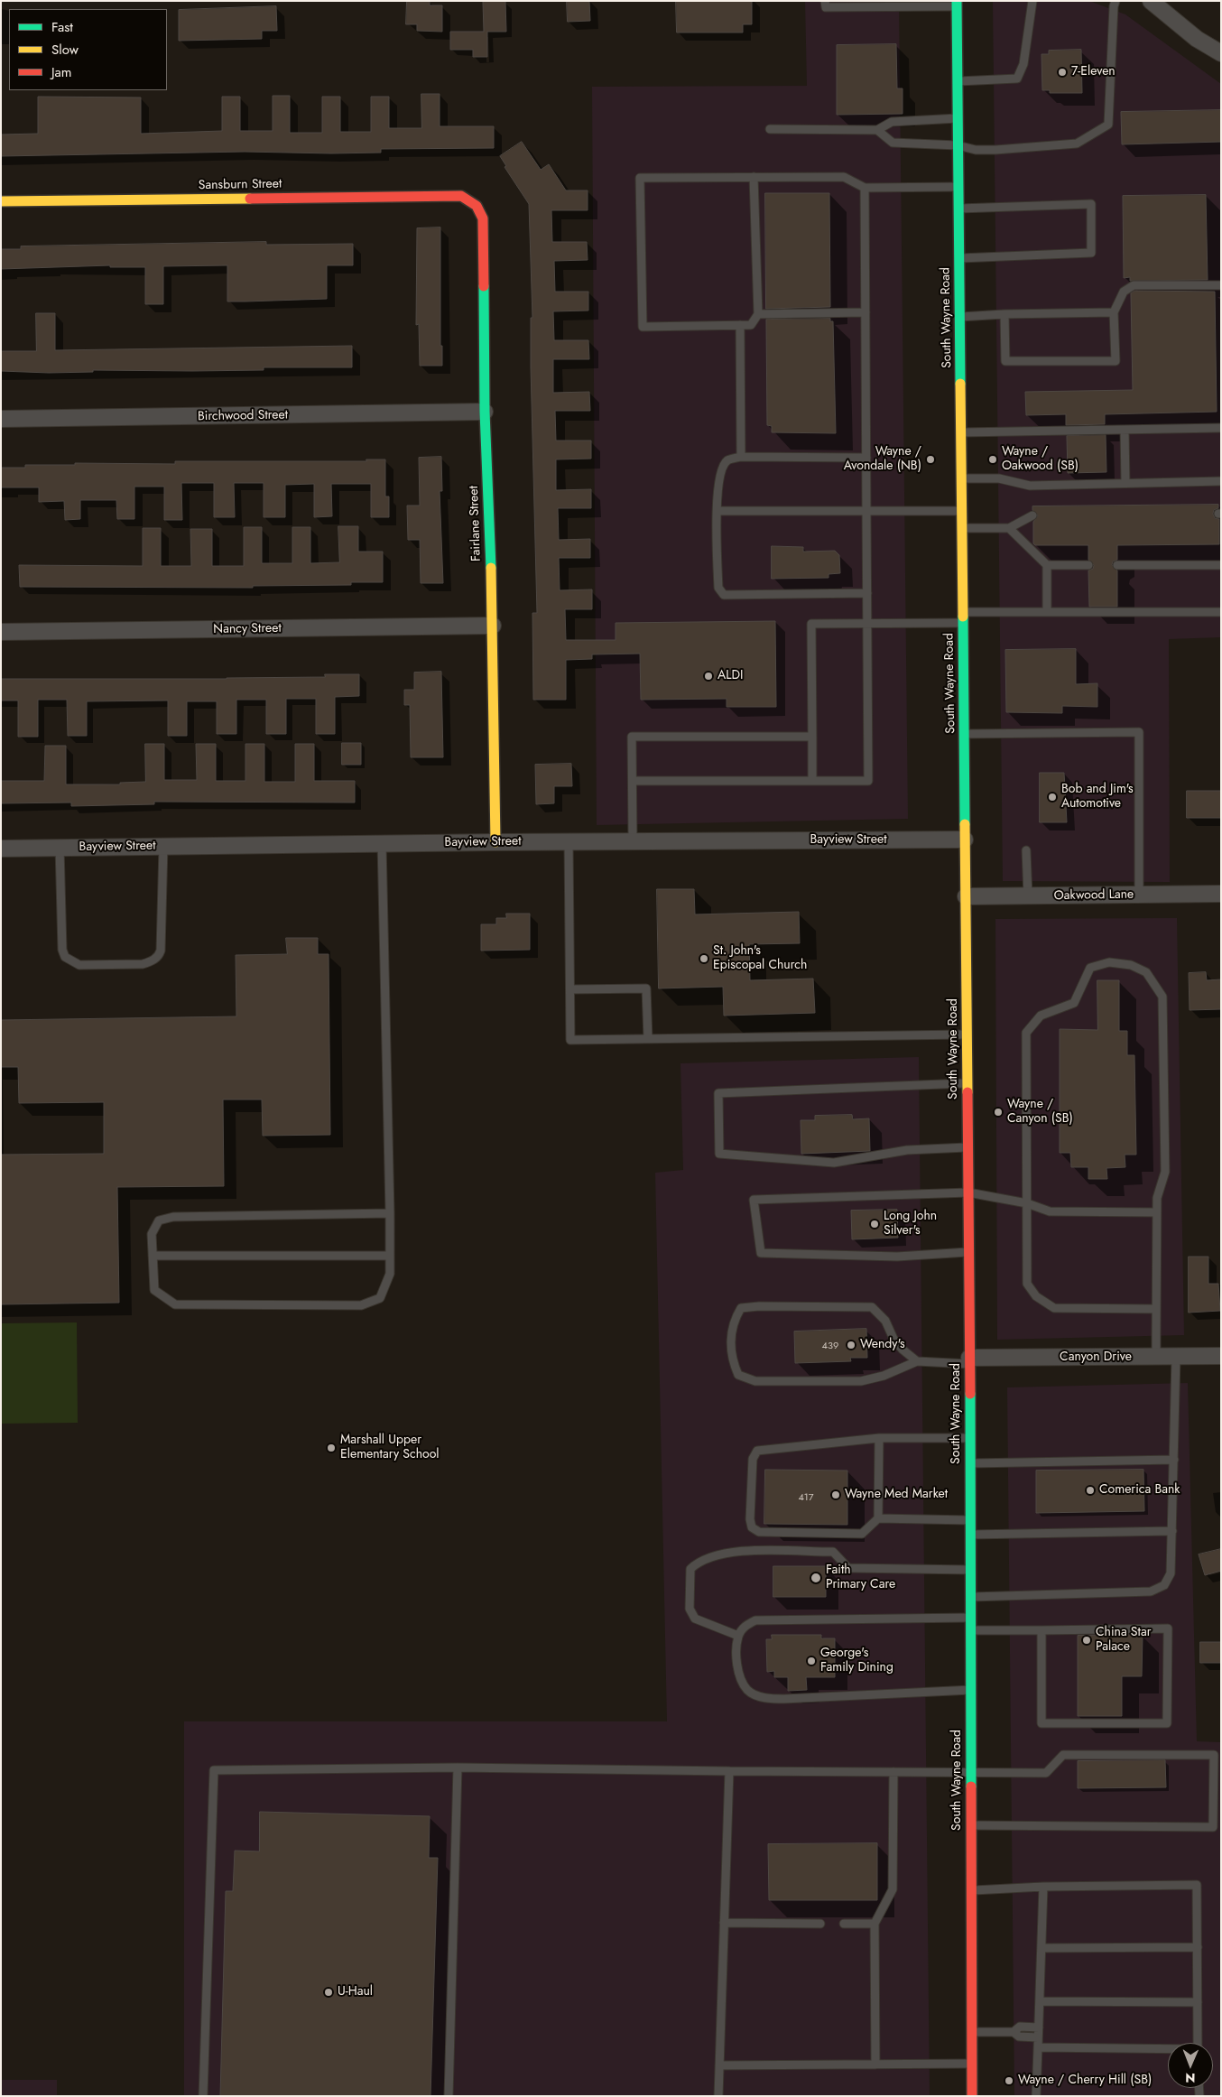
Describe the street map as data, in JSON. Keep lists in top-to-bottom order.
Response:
{
  "streets": {
    "main road": ["Sansburn Street", "South Wayne Road", "Fairlane Street"],
    "street": [
      "Birchwood Street",
      "Nancy Street",
      "Bayview Street",
      "Oakwood Lane",
      "Canyon Drive"
    ]
  },
  "crossings": [
    ["Sansburn Street", "Fairlane Street"],
    ["South Wayne Road", "Bayview Street"],
    ["South Wayne Road", "Oakwood Lane"],
    ["South Wayne Road", "Canyon Drive"],
    ["Birchwood Street", "Fairlane Street"],
    ["Fairlane Street", "Nancy Street"],
    ["Fairlane Street", "Bayview Street"]
  ],
  "places": [
    "7-Eleven",
    "Wayne / Avondale (NB)",
    "Wayne / Oakwood (SB)",
    "ALDI",
    "Bob and Jim's Automotive",
    "St. John's Episcopal Church",
    "Wayne / Canyon (SB)",
    "Long John Silver's",
    "Wendy's",
    "Marshall Upper Elementary School",
    "Comerica Bank",
    "Wayne Med Market",
    "Faith Primary Care",
    "China Star Palace",
    "George's Family Dining",
    "U-Haul",
    "Wayne / Cherry Hill (SB)"
  ],
  "house_numbers": ["439", "417"],
  "legend": ["Fast", "Slow", "Jam"],
  "north": "bottom"
}
